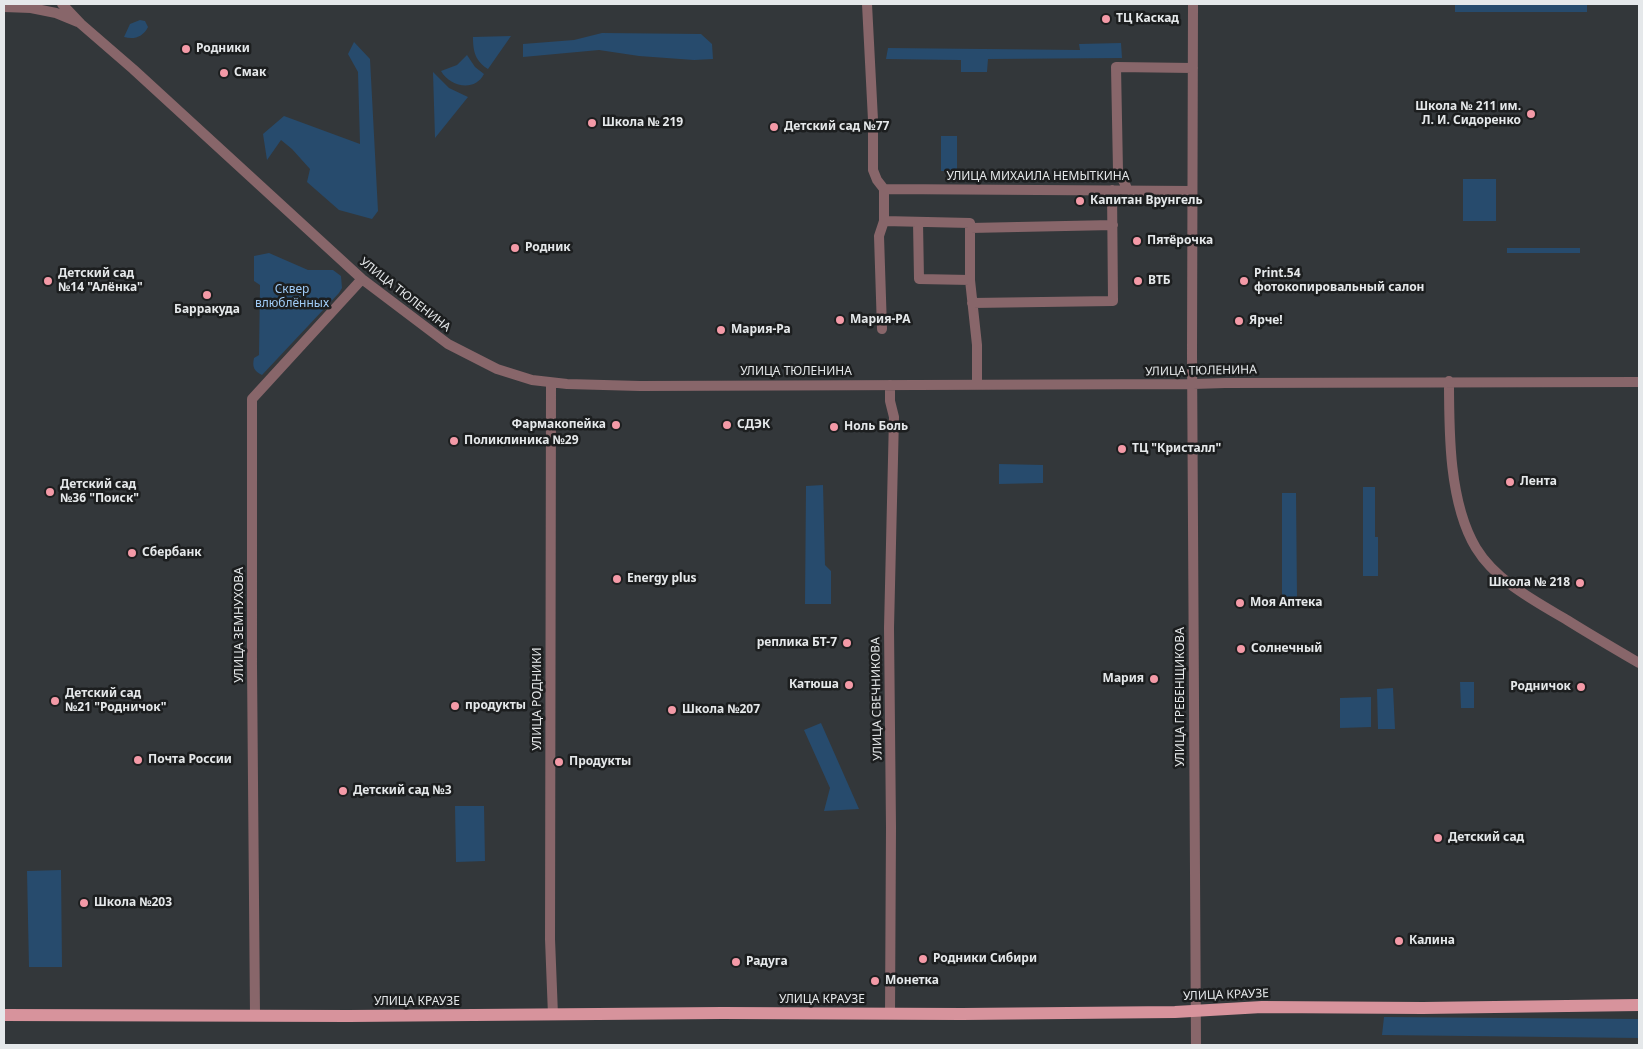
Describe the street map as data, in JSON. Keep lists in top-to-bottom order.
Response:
{
  "streets": {
    "main road": ["УЛИЦА КРАУЗЕ"],
    "street": [
      "УЛИЦА МИХАИЛА НЕМЫТКИНА",
      "УЛИЦА ТЮЛЕНИНА",
      "УЛИЦА ЗЕМНУХОВА",
      "УЛИЦА ГРЕБЕНЩИКОВА",
      "УЛИЦА РОДНИКИ",
      "УЛИЦА СВЕЧНИКОВА"
    ]
  },
  "crossings": [
    ["УЛИЦА МИХАИЛА НЕМЫТКИНА", "УЛИЦА ГРЕБЕНЩИКОВА"],
    ["УЛИЦА ТЮЛЕНИНА", "УЛИЦА ЗЕМНУХОВА"],
    ["УЛИЦА ТЮЛЕНИНА", "УЛИЦА ГРЕБЕНЩИКОВА"],
    ["УЛИЦА ТЮЛЕНИНА", "УЛИЦА РОДНИКИ"],
    ["УЛИЦА ТЮЛЕНИНА", "УЛИЦА СВЕЧНИКОВА"],
    ["УЛИЦА ЗЕМНУХОВА", "УЛИЦА КРАУЗЕ"],
    ["УЛИЦА ГРЕБЕНЩИКОВА", "УЛИЦА КРАУЗЕ"],
    ["УЛИЦА РОДНИКИ", "УЛИЦА КРАУЗЕ"],
    ["УЛИЦА СВЕЧНИКОВА", "УЛИЦА КРАУЗЕ"]
  ],
  "parks": ["Сквер влюблённых"],
  "places": [
    "ТЦ Каскад",
    "Родники",
    "Смак",
    "Школа № 211 им. Л. И. Сидоренко",
    "Школа № 219",
    "Детский сад №77",
    "Капитан Врунгель",
    "Пятёрочка",
    "Родник",
    "Детский сад №14 \"Алёнка\"",
    "ВТБ",
    "Print.54 фотокопировальный салон",
    "Барракуда",
    "Мария-РА",
    "Ярче!",
    "Мария-Ра",
    "Фармакопейка",
    "СДЭК",
    "Ноль Боль",
    "Поликлиника №29",
    "ТЦ \"Кристалл\"",
    "Лента",
    "Детский сад №36 \"Поиск\"",
    "Сбербанк",
    "Energy plus",
    "Школа № 218",
    "Моя Аптека",
    "реплика БТ-7",
    "Солнечный",
    "Мария",
    "Катюша",
    "Родничок",
    "Детский сад №21 \"Родничок\"",
    "продукты",
    "Школа №207",
    "Почта России",
    "Продукты",
    "Детский сад №3",
    "Детский сад",
    "Школа №203",
    "Калина",
    "Родники Сибири",
    "Радуга",
    "Монетка"
  ]
}
